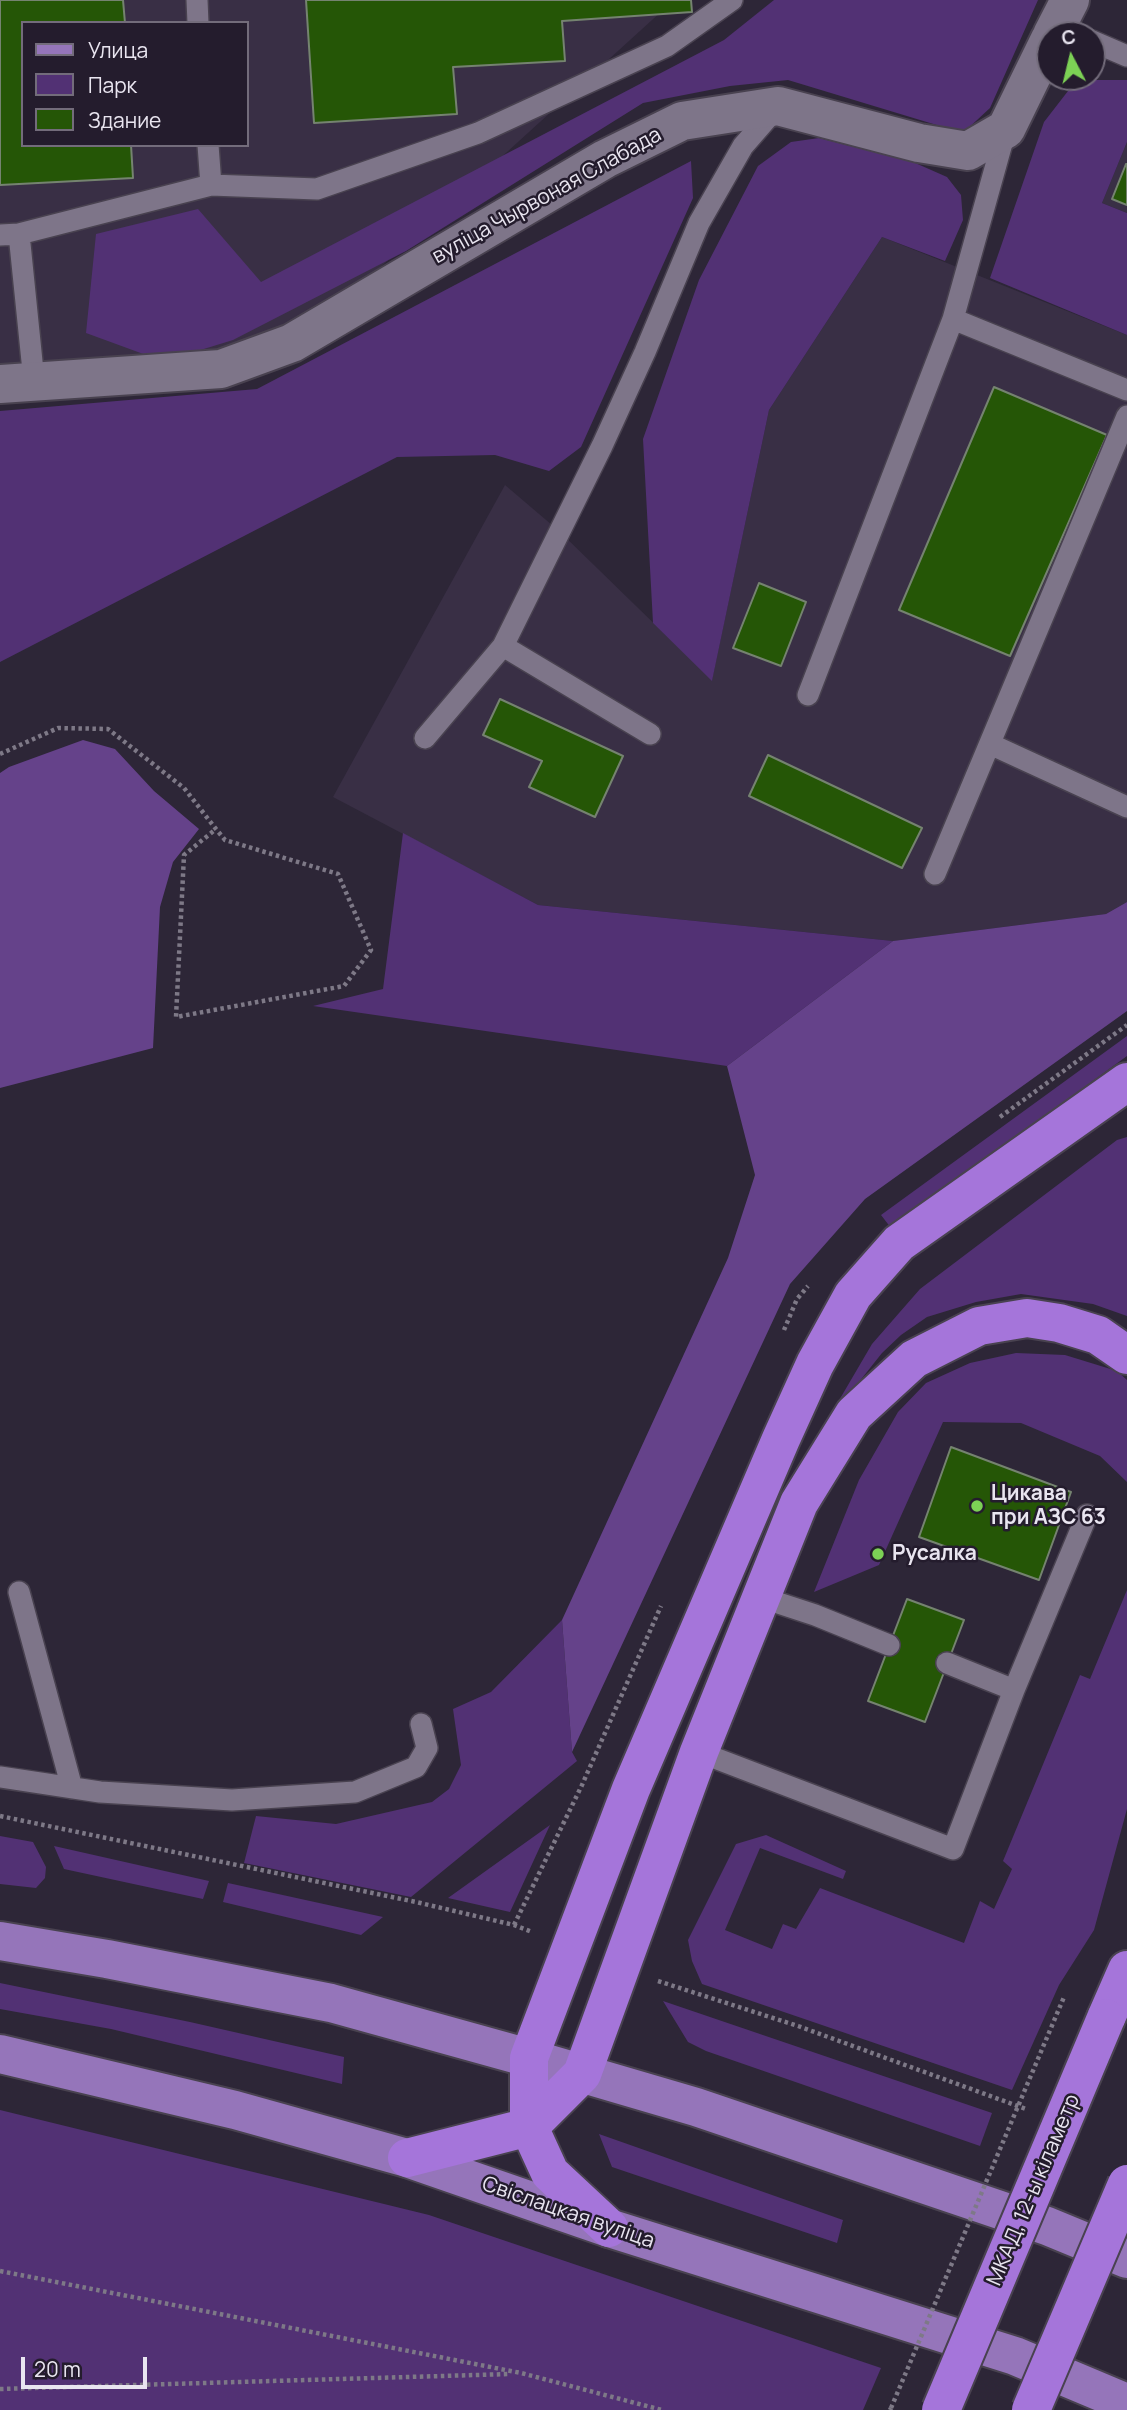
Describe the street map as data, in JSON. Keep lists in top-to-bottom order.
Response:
{
  "streets": {
    "highway": ["МКАД, 12-ы кіламетр"],
    "main road": ["Свіслацкая вуліца"],
    "street": ["вуліца Чырвоная Слабада"]
  },
  "places": ["Цикава при АЗС 63", "Русалка"],
  "legend": ["Улица", "Парк", "Здание"],
  "scale_bar": "20 m",
  "north": "top"
}
